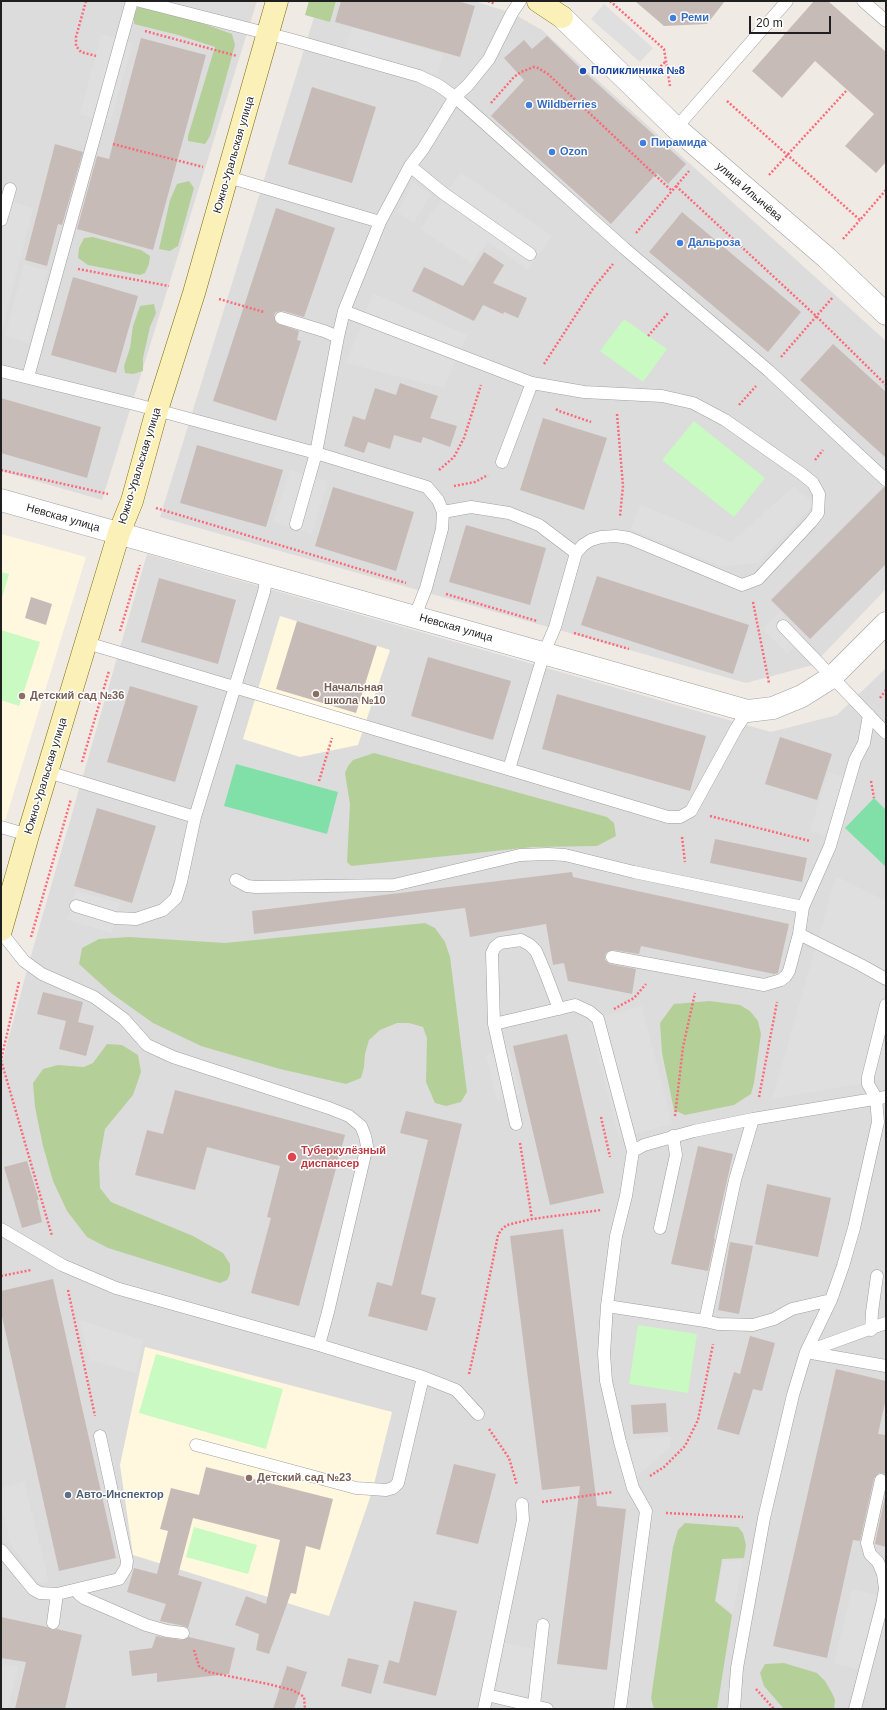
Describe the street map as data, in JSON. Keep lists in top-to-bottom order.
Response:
{
  "streets": {
    "main road": ["Южно-Уральская улица"],
    "street": ["улица Ильичёва", "Невская улица"]
  },
  "crossings": [
    ["Южно-Уральская улица", "Невская улица"]
  ],
  "places": [
    "Реми",
    "Поликлиника №8",
    "Wildberries",
    "Пирамида",
    "Ozon",
    "Дальроза",
    "Начальная школа №10",
    "Детский сад №36",
    "Туберкулёзный диспансер",
    "Детский сад №23",
    "Авто-Инспектор"
  ],
  "scale_bar": "20 m"
}
